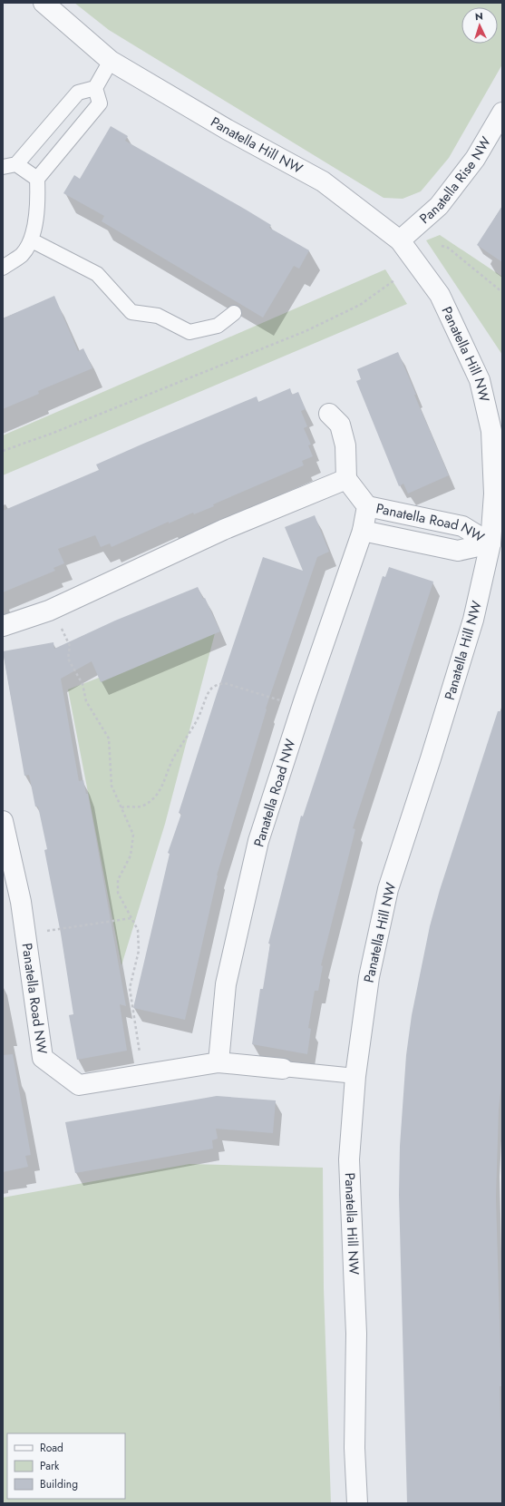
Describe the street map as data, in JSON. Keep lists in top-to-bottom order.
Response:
{
  "streets": {
    "street": ["Panatella Hill NW", "Panatella Rise NW", "Panatella Road NW"]
  },
  "crossings": [
    ["Panatella Hill NW", "Panatella Rise NW"],
    ["Panatella Hill NW", "Panatella Road NW"]
  ],
  "legend": ["Road", "Park", "Building"],
  "north": "top"
}
